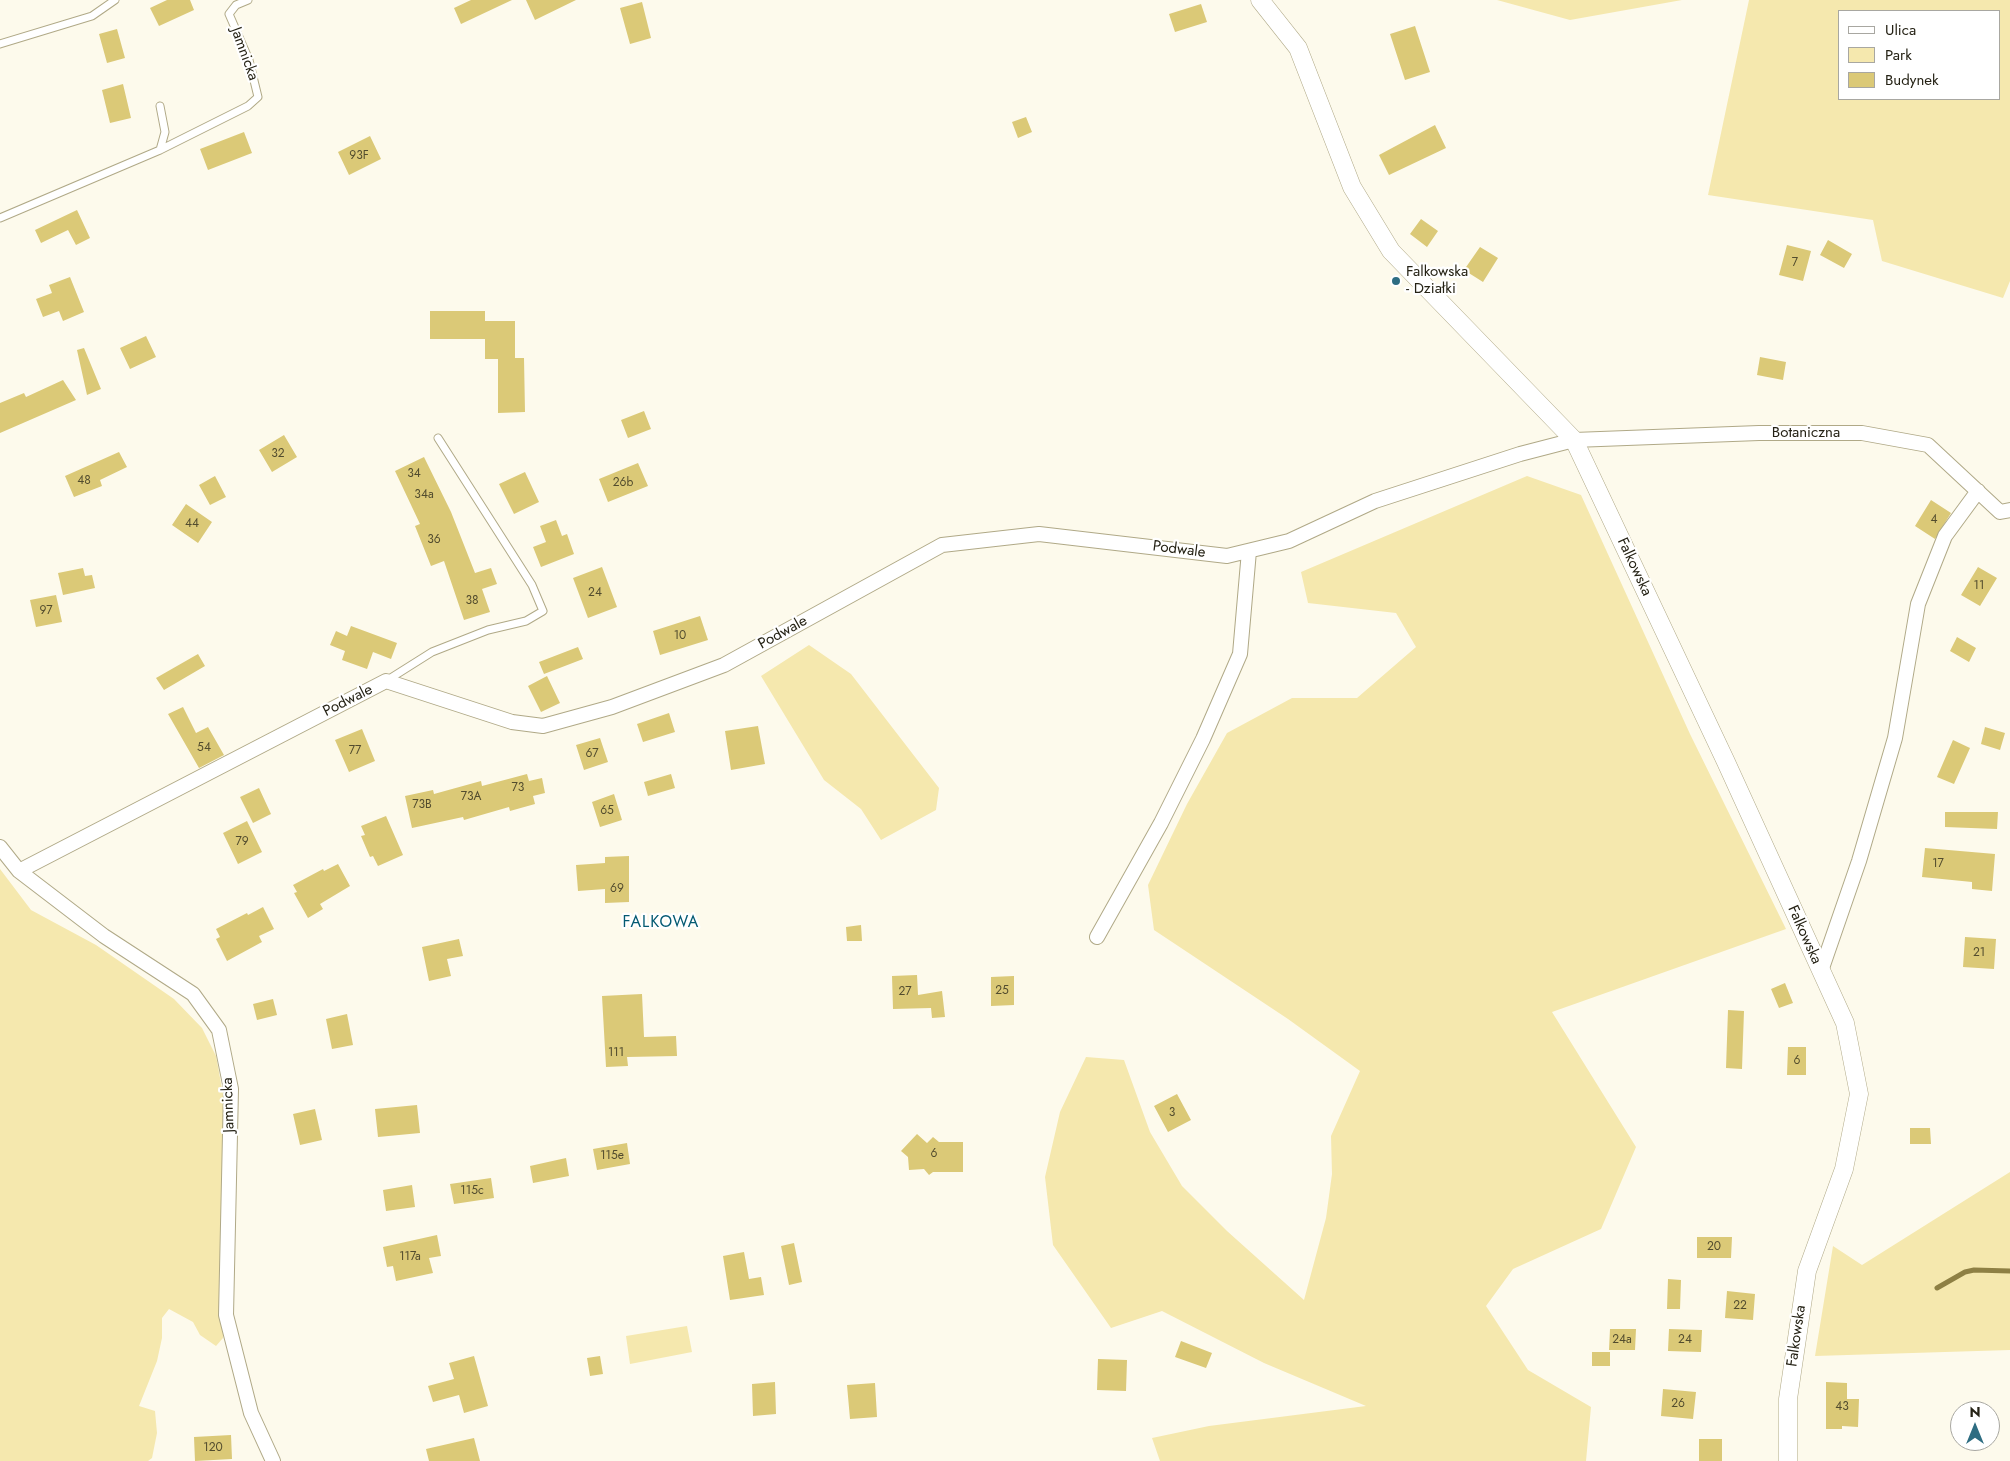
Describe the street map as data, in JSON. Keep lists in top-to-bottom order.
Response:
{
  "streets": {
    "street": [
      "Jamnicka",
      "Botaniczna",
      "Podwale",
      "Falkowska"
    ]
  },
  "crossings": [
    ["Jamnicka", "Podwale"],
    ["Botaniczna", "Podwale"],
    ["Botaniczna", "Falkowska"],
    ["Podwale", "Falkowska"]
  ],
  "districts": ["FALKOWA"],
  "places": ["Falkowska - Działki"],
  "house_numbers": [
    "93F",
    "7",
    "32",
    "34",
    "48",
    "26b",
    "34a",
    "4",
    "44",
    "36",
    "11",
    "24",
    "38",
    "97",
    "10",
    "54",
    "77",
    "67",
    "73",
    "73A",
    "73B",
    "65",
    "79",
    "17",
    "69",
    "21",
    "25",
    "27",
    "111",
    "6",
    "3",
    "6",
    "115e",
    "115c",
    "20",
    "117a",
    "22",
    "24a",
    "24",
    "26",
    "43",
    "120"
  ],
  "legend": ["Ulica", "Park", "Budynek"],
  "north": "top"
}
